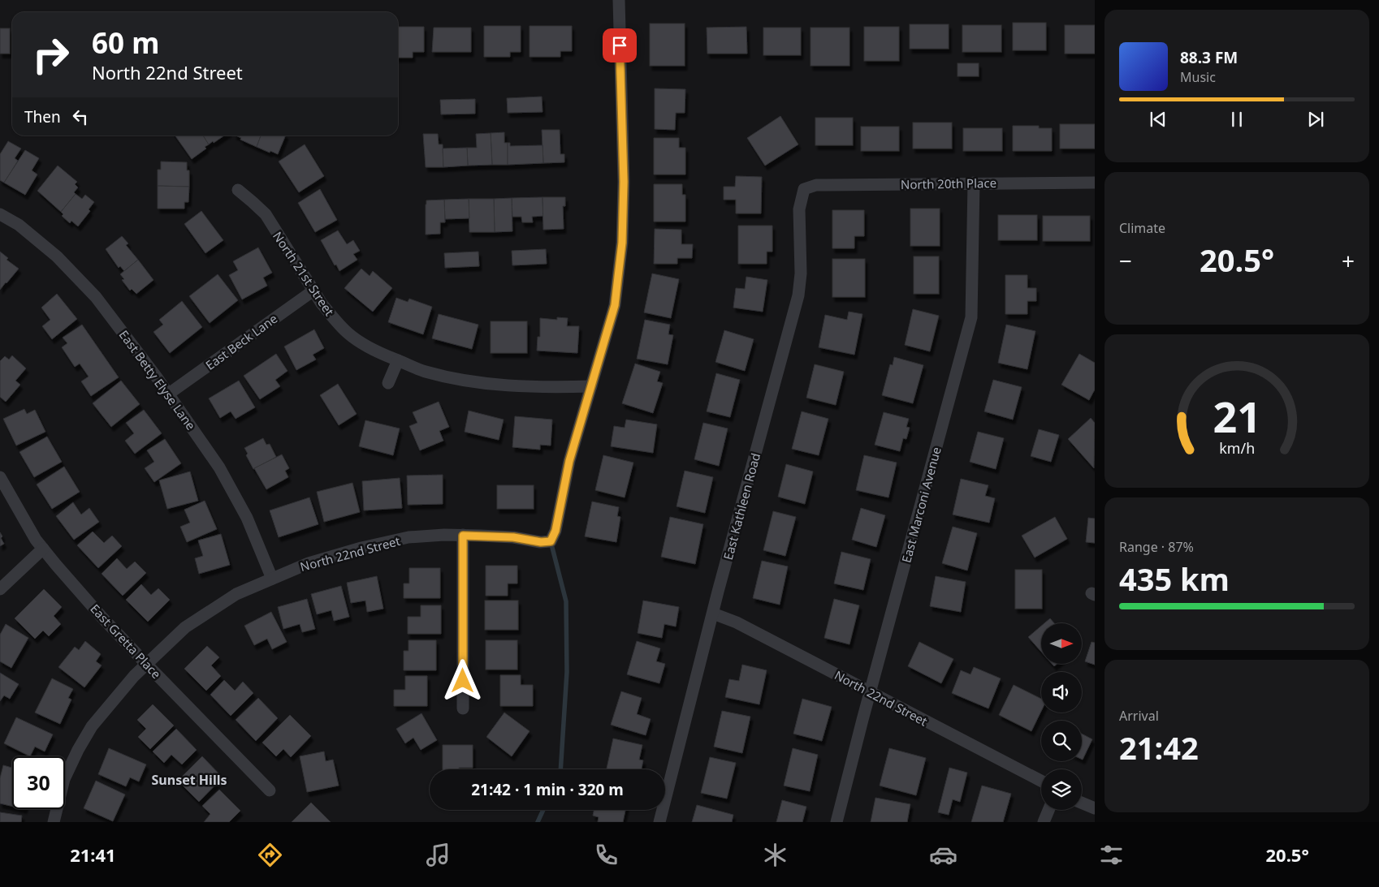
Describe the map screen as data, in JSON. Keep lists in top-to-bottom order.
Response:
{
  "streets": {
    "street": [
      "North 20th Place",
      "North 21st Street",
      "East Beck Lane",
      "East Betty Elyse Lane",
      "East Marconi Avenue",
      "East Kathleen Road",
      "North 22nd Street",
      "East Gretta Place"
    ]
  },
  "crossings": [
    ["North 20th Place", "East Marconi Avenue"],
    ["North 20th Place", "East Kathleen Road"],
    ["North 21st Street", "East Beck Lane"],
    ["North 21st Street", "North 22nd Street"],
    ["East Beck Lane", "East Betty Elyse Lane"],
    ["East Betty Elyse Lane", "North 22nd Street"],
    ["East Marconi Avenue", "North 22nd Street"],
    ["East Kathleen Road", "North 22nd Street"],
    ["North 22nd Street", "East Gretta Place"]
  ],
  "districts": ["Sunset Hills"],
  "north": "right",
  "page": {
    "turn": ["60 m", "North 22nd Street"],
    "song": ["88.3 FM", "Music"],
    "then": "Then",
    "tile": [
      "Climate",
      ["Range · 87%", "435 km"],
      ["Arrival", "21:42"]
    ],
    "heat": ["−", "20.5°", "+"],
    "limit": "30",
    "trip": "21:42 · 1 min · 320 m",
    "tabs": ["21:41", "20.5°"],
    "gauge": ["21", "km/h"]
  }
}
